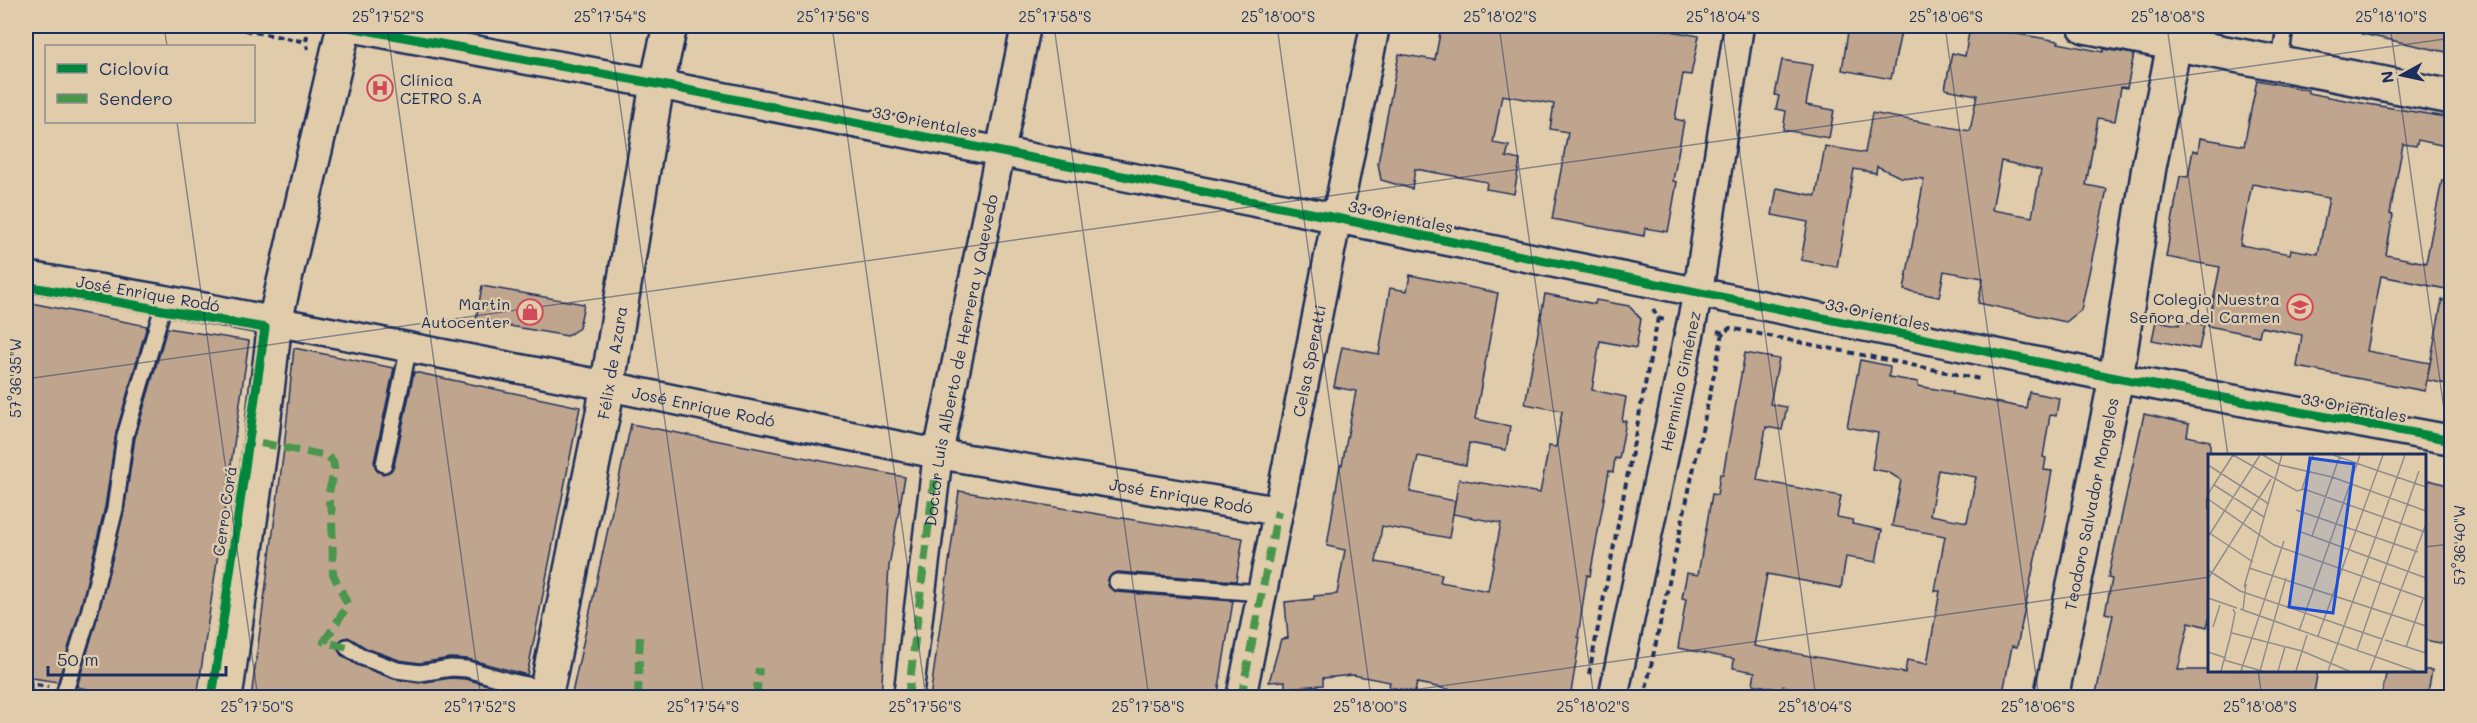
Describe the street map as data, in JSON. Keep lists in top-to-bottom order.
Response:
{
  "streets": {
    "street": [
      "33 Orientales",
      "José Enrique Rodó",
      "Doctor Luis Alberto de Herrera y Quevedo",
      "Celsa Speratti",
      "Félix de Azara",
      "Herminio Giménez",
      "Teodoro Salvador Mongelos",
      "Cerro Corá"
    ]
  },
  "crossings": [
    ["33 Orientales", "Doctor Luis Alberto de Herrera y Quevedo"],
    ["33 Orientales", "Celsa Speratti"],
    ["33 Orientales", "Félix de Azara"],
    ["33 Orientales", "Herminio Giménez"],
    ["33 Orientales", "Teodoro Salvador Mongelos"],
    ["33 Orientales", "Cerro Corá"],
    ["José Enrique Rodó", "Doctor Luis Alberto de Herrera y Quevedo"],
    ["José Enrique Rodó", "Celsa Speratti"],
    ["José Enrique Rodó", "Félix de Azara"],
    ["José Enrique Rodó", "Cerro Corá"]
  ],
  "places": {
    "hospital": ["Clínica CETRO S.A"],
    "school or university": ["Colegio Nuestra Señora del Carmen"],
    "shop": ["Martin Autocenter"]
  },
  "legend": ["Ciclovía", "Sendero"],
  "scale_bar": "50 m",
  "north": "left",
  "coordinates": [
    "25°17'52\"S",
    "25°17'54\"S",
    "25°17'56\"S",
    "25°17'58\"S",
    "25°18'00\"S",
    "25°18'02\"S",
    "25°18'04\"S",
    "25°18'06\"S",
    "25°18'08\"S",
    "25°18'10\"S",
    "57°36'35\"W",
    "57°36'40\"W",
    "25°17'50\"S"
  ]
}
